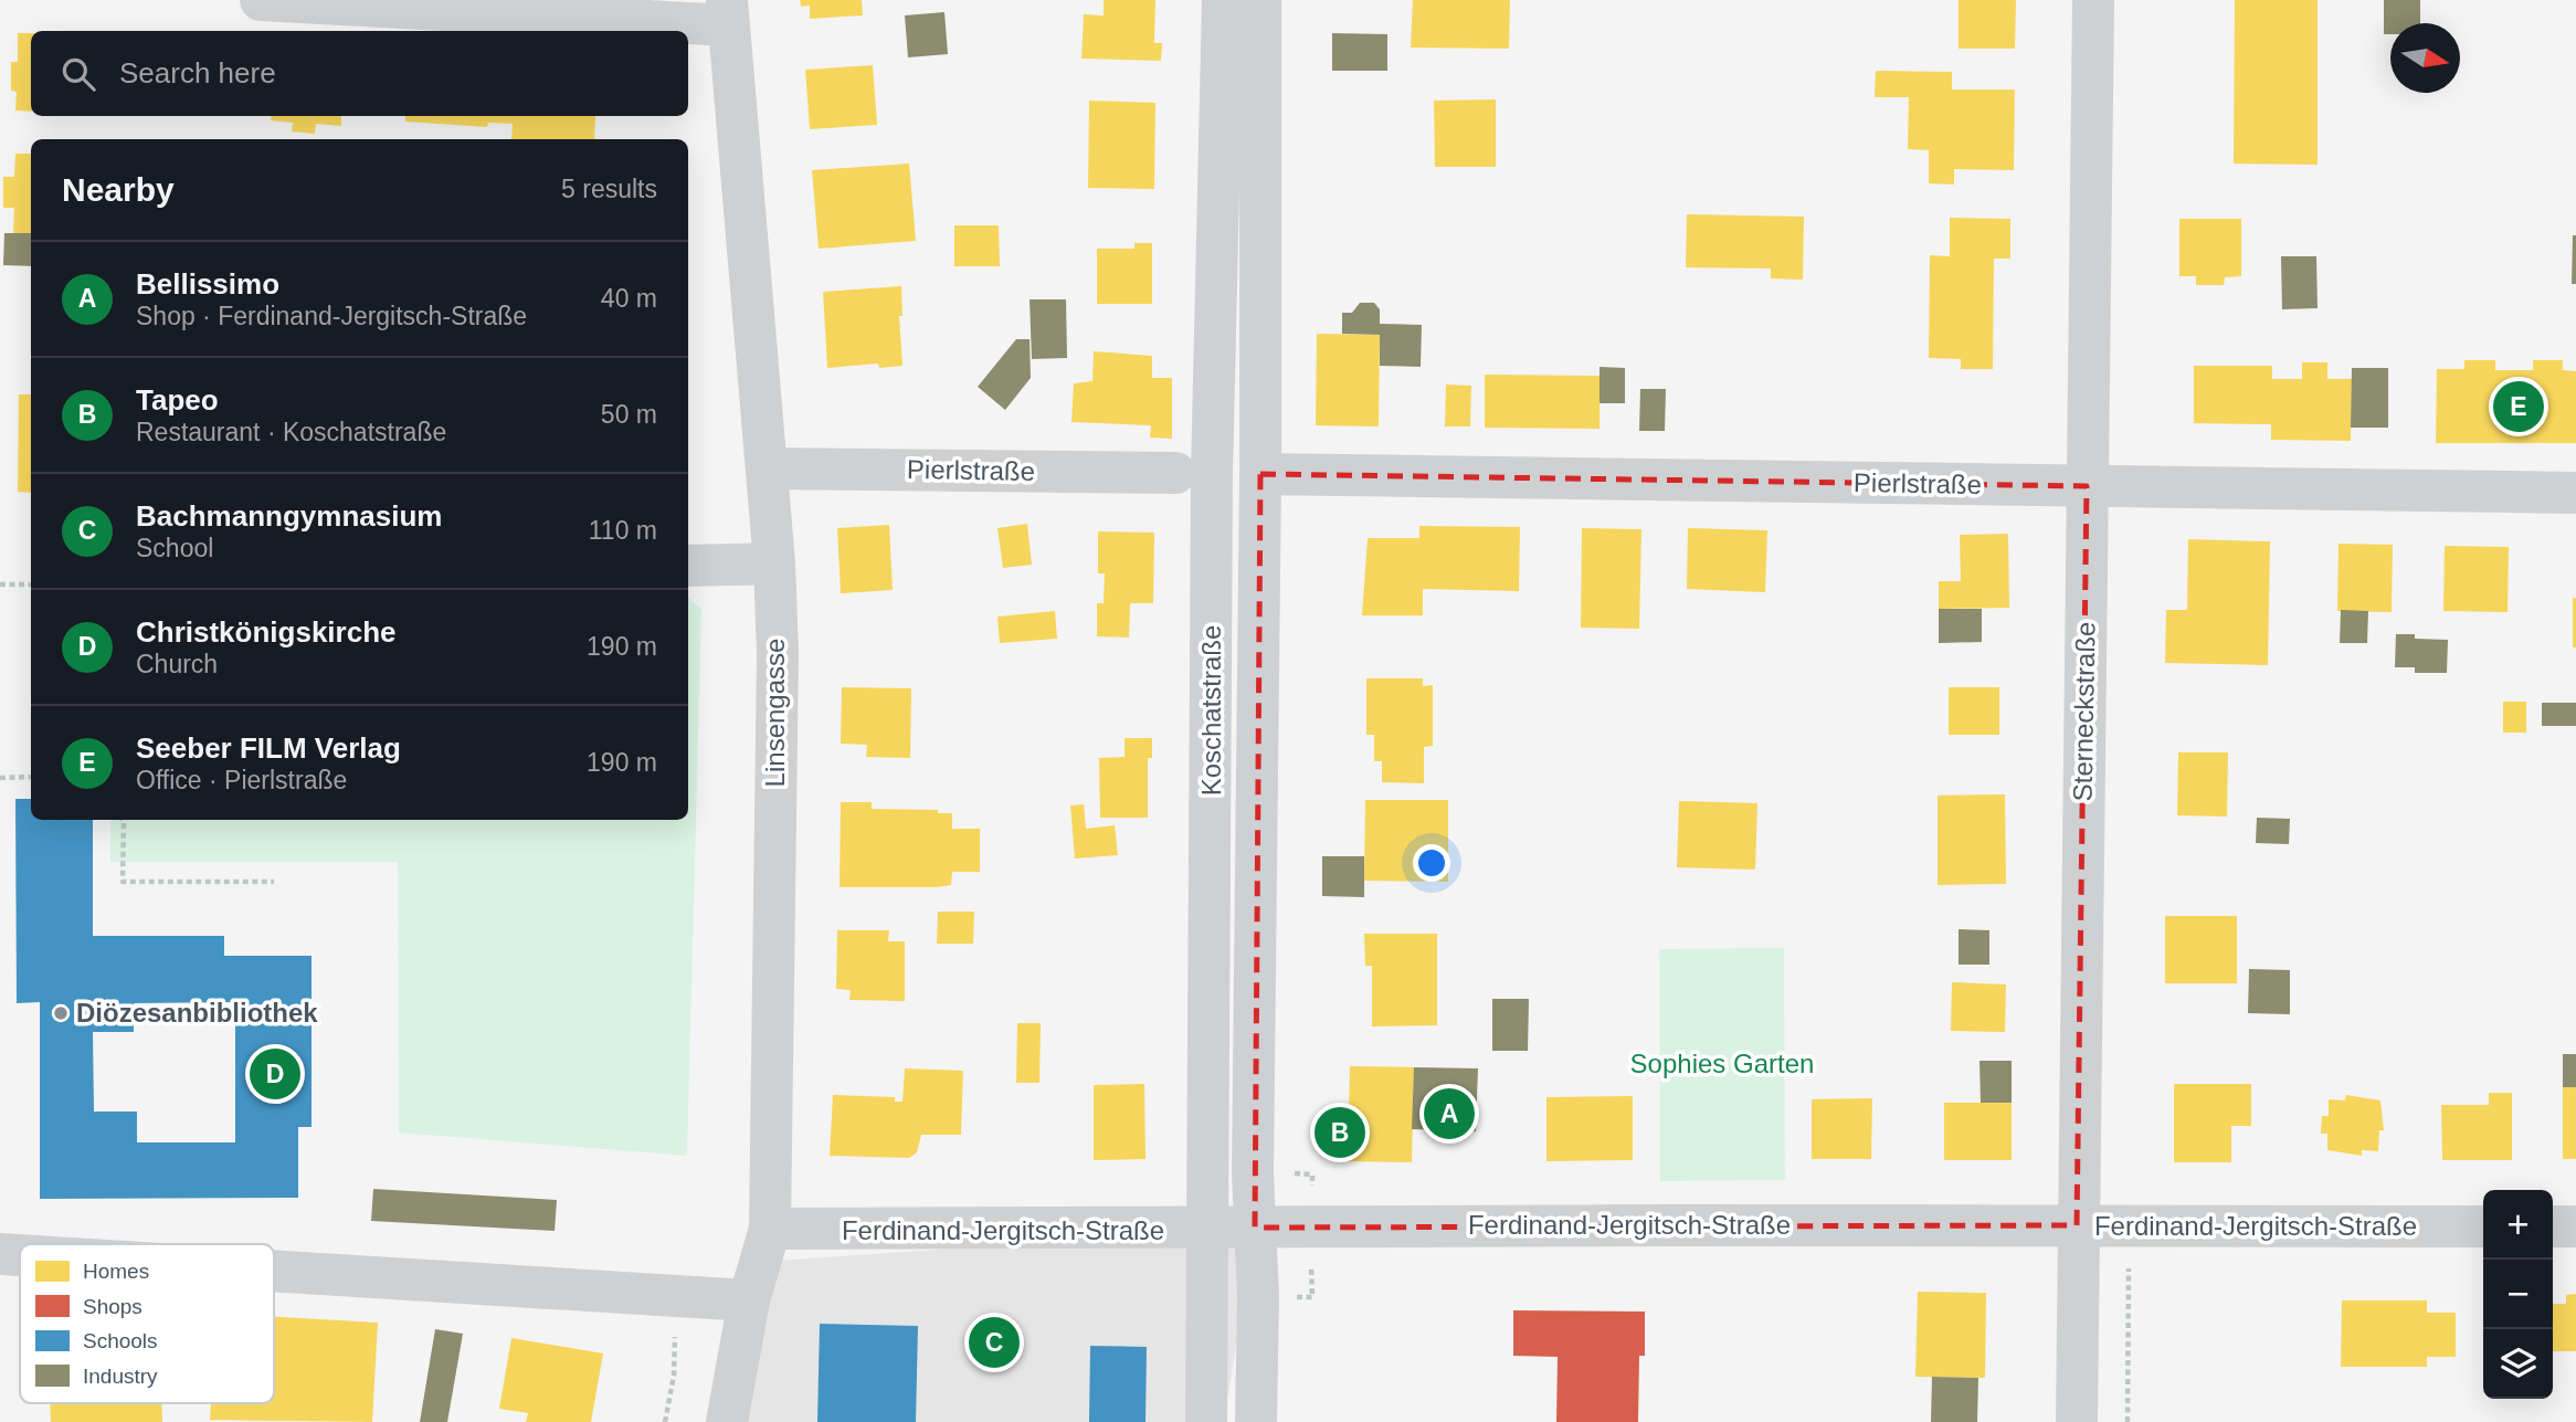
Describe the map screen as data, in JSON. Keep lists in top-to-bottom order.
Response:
{
  "streets": {
    "main road": ["Koschatstraße"],
    "street": [
      "Pierlstraße",
      "Sterneckstraße",
      "Linsengasse",
      "Ferdinand-Jergitsch-Straße"
    ]
  },
  "crossings": [
    ["Pierlstraße", "Koschatstraße"],
    ["Pierlstraße", "Sterneckstraße"],
    ["Pierlstraße", "Linsengasse"],
    ["Koschatstraße", "Ferdinand-Jergitsch-Straße"],
    ["Sterneckstraße", "Ferdinand-Jergitsch-Straße"],
    ["Linsengasse", "Ferdinand-Jergitsch-Straße"]
  ],
  "parks": ["Sophies Garten"],
  "places": ["Diözesanbibliothek"],
  "legend": [
    "Homes",
    "Shops",
    "Schools",
    "Industry"
  ],
  "north": "right",
  "page": {
    "search": "Search here",
    "heading": ["Nearby", "5 results"],
    "list": [
      {
        "mark": "A",
        "name": "Bellissimo",
        "note": "Shop · Ferdinand-Jergitsch-Straße",
        "value": "40 m"
      },
      {
        "mark": "B",
        "name": "Tapeo",
        "note": "Restaurant · Koschatstraße",
        "value": "50 m"
      },
      {
        "mark": "C",
        "name": "Bachmanngymnasium",
        "note": "School",
        "value": "110 m"
      },
      {
        "mark": "D",
        "name": "Christkönigskirche",
        "note": "Church",
        "value": "190 m"
      },
      {
        "mark": "E",
        "name": "Seeber FILM Verlag",
        "note": "Office · Pierlstraße",
        "value": "190 m"
      }
    ],
    "pins": [
      "E",
      "D",
      "A",
      "B",
      "C"
    ],
    "map_buttons": ["+", "−"]
  }
}
